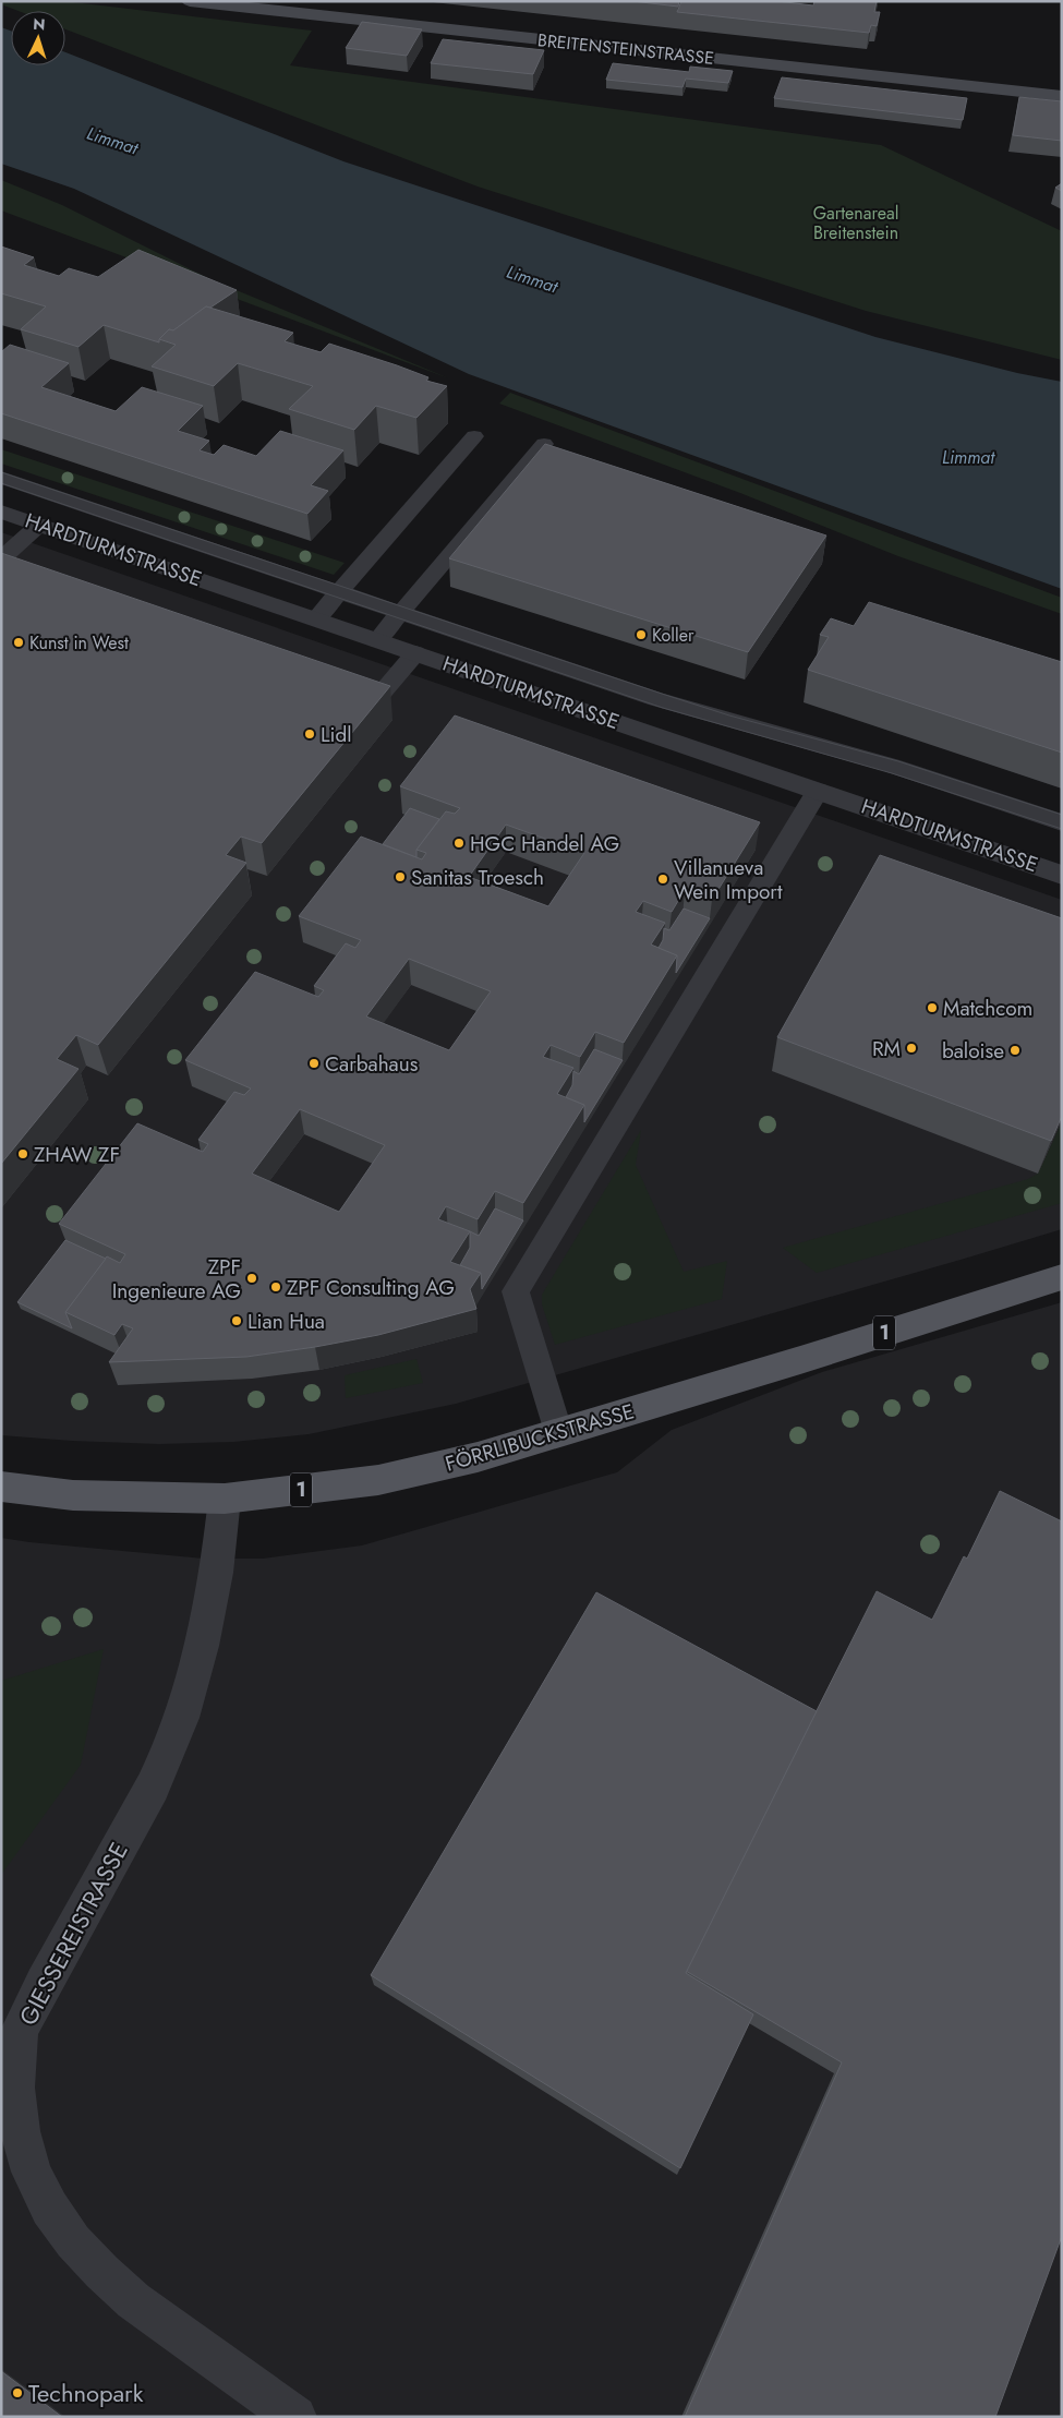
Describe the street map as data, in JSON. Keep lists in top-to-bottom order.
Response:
{
  "streets": {
    "main road": ["1", "FÖRRLIBUCKSTRASSE"],
    "street": ["BREITENSTEINSTRASSE", "HARDTURMSTRASSE", "GIESSEREISTRASSE"]
  },
  "crossings": [
    ["FÖRRLIBUCKSTRASSE", "GIESSEREISTRASSE"]
  ],
  "water": ["Limmat"],
  "parks": ["Gartenareal Breitenstein"],
  "places": [
    "Koller",
    "Kunst in West",
    "Lidl",
    "HGC Handel AG",
    "Sanitas Troesch",
    "Villanueva Wein Import",
    "Matchcom",
    "RM",
    "baloise",
    "Carbahaus",
    "ZHAW ZF",
    "ZPF Ingenieure AG",
    "ZPF Consulting AG",
    "Lian Hua",
    "Technopark"
  ],
  "north": "top"
}
